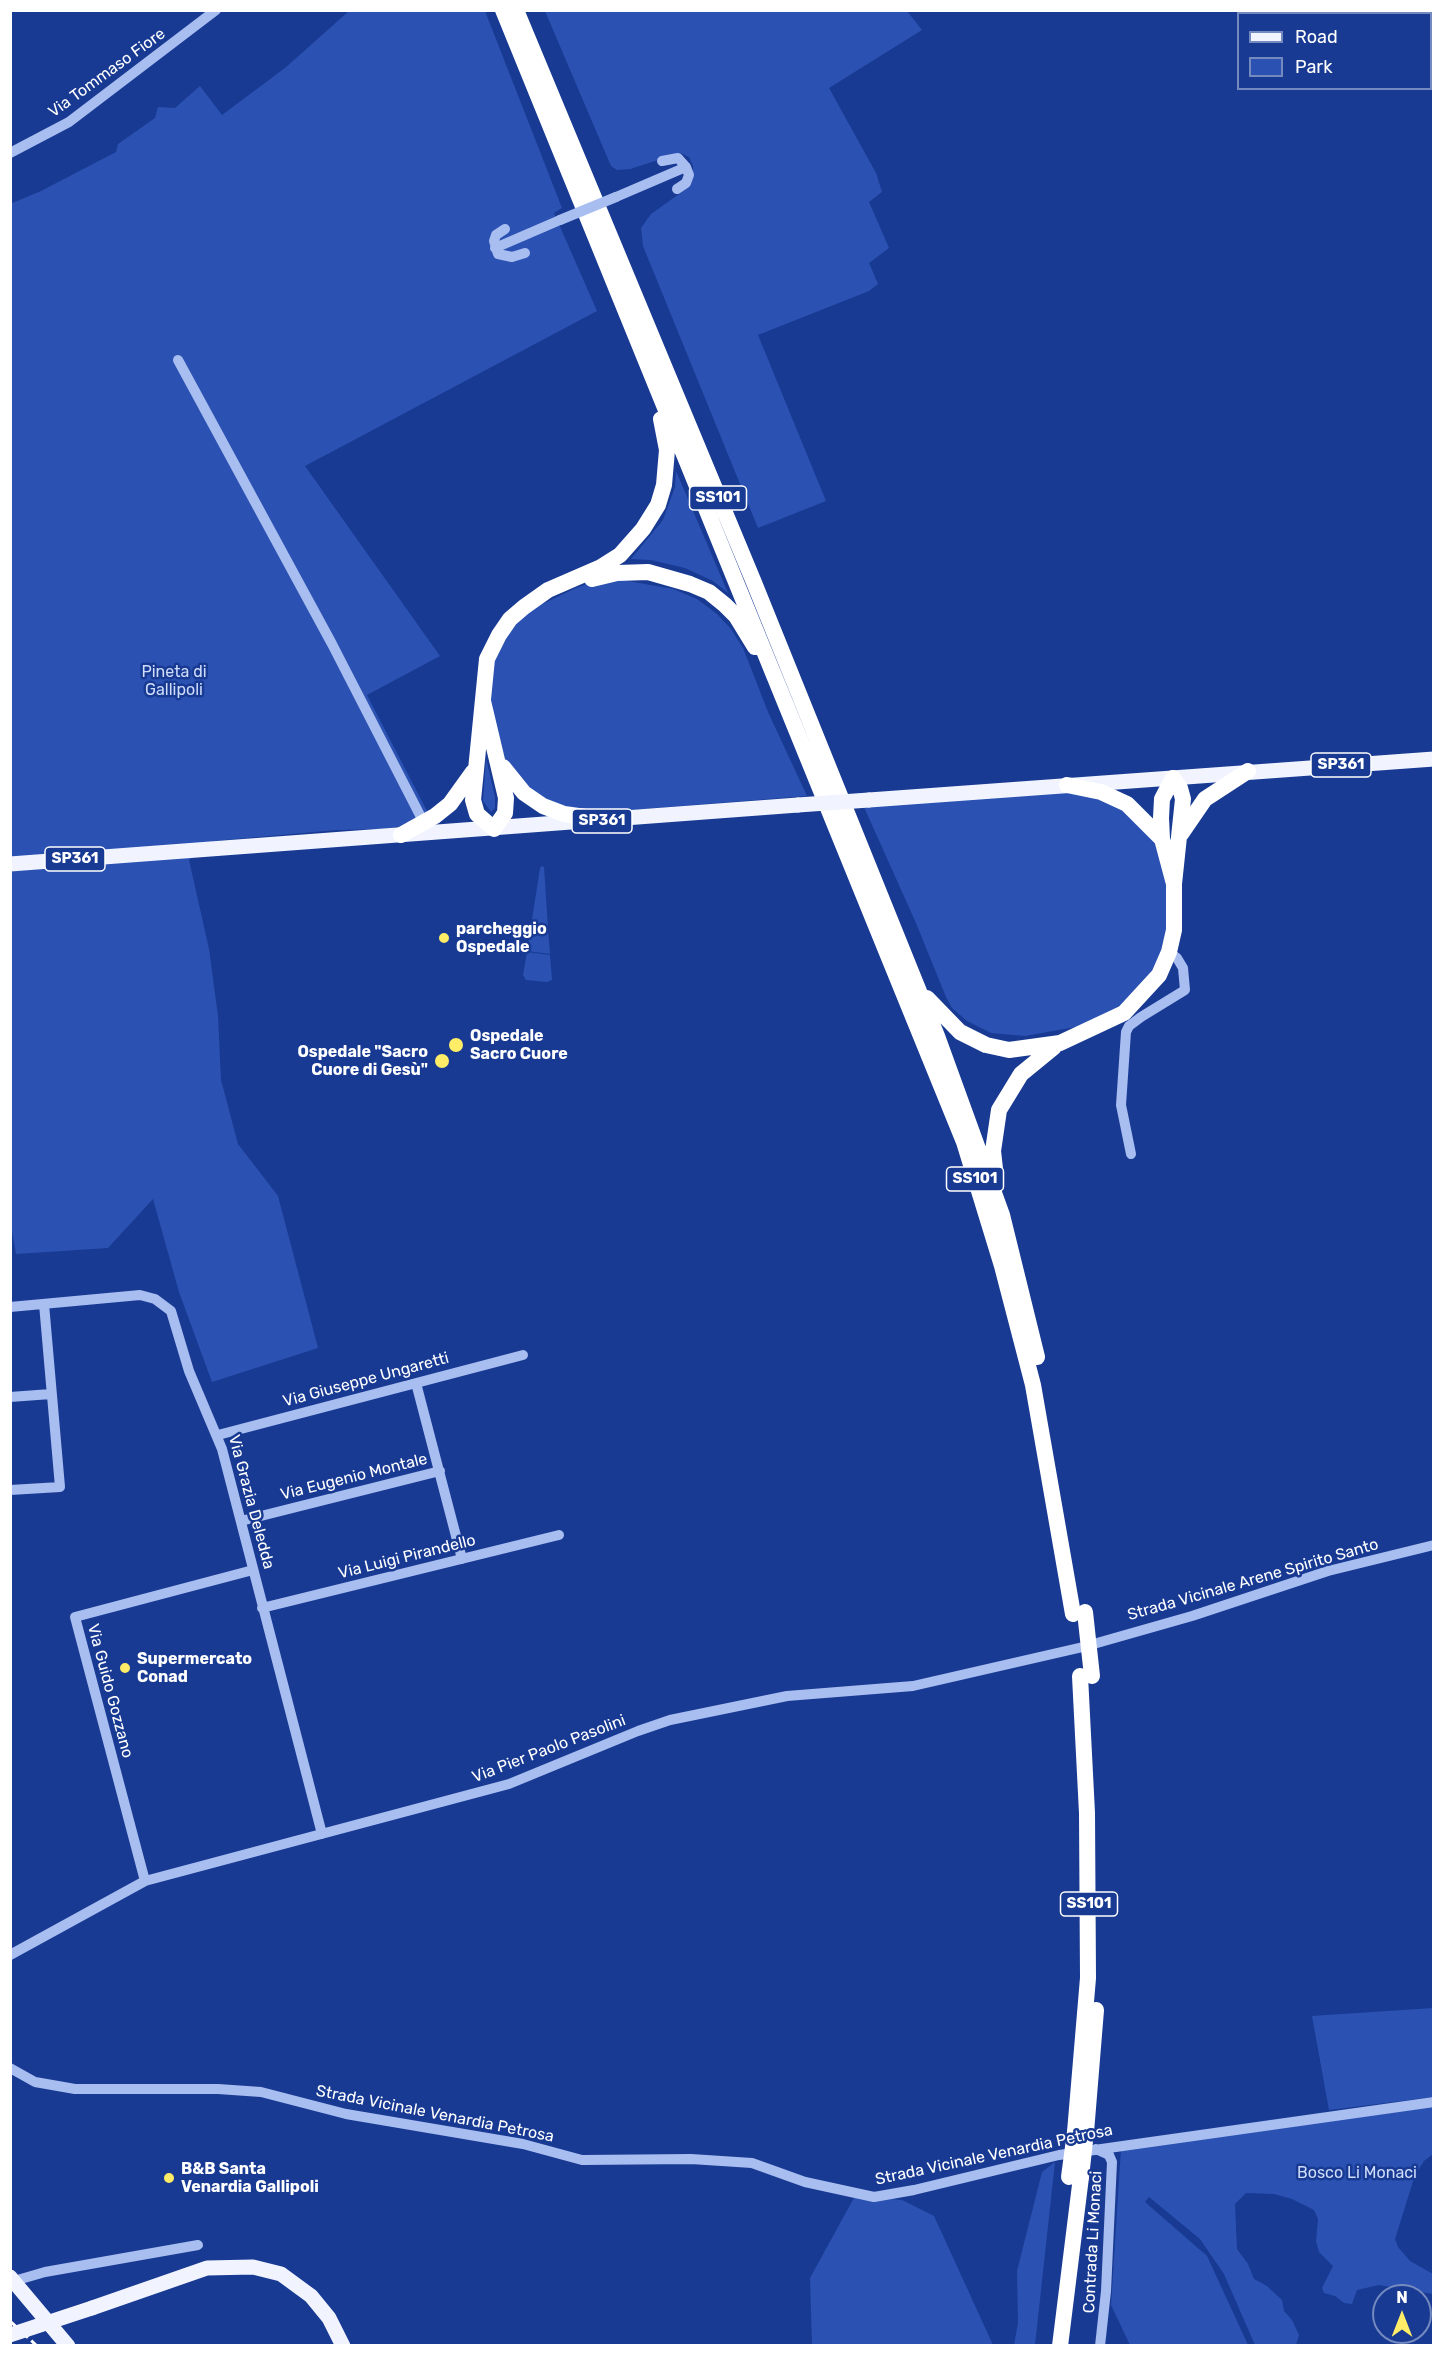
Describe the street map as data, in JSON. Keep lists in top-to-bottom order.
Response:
{
  "streets": {
    "highway": ["SS101"],
    "main road": ["SP361"],
    "street": [
      "Via Tommaso Fiore",
      "Via Giuseppe Ungaretti",
      "Via Eugenio Montale",
      "Via Grazia Deledda",
      "Via Luigi Pirandello",
      "Strada Vicinale Arene Spirito Santo",
      "Via Guido Gozzano",
      "Via Pier Paolo Pasolini",
      "Strada Vicinale Venardia Petrosa",
      "Contrada Li Monaci"
    ]
  },
  "crossings": [
    ["Via Giuseppe Ungaretti", "Via Grazia Deledda"],
    ["Via Eugenio Montale", "Via Grazia Deledda"],
    ["Via Grazia Deledda", "Via Luigi Pirandello"],
    ["Via Grazia Deledda", "Via Guido Gozzano"],
    ["Via Grazia Deledda", "Via Pier Paolo Pasolini"],
    ["Strada Vicinale Arene Spirito Santo", "Via Pier Paolo Pasolini"],
    ["Via Guido Gozzano", "Via Pier Paolo Pasolini"],
    ["Strada Vicinale Venardia Petrosa", "Contrada Li Monaci"]
  ],
  "parks": ["Pineta di Gallipoli", "Bosco Li Monaci"],
  "places": [
    "parcheggio Ospedale",
    "Ospedale Sacro Cuore",
    "Ospedale \"Sacro Cuore di Gesù\"",
    "Supermercato Conad",
    "B&B Santa Venardia Gallipoli"
  ],
  "legend": ["Road", "Park"],
  "north": "top"
}
